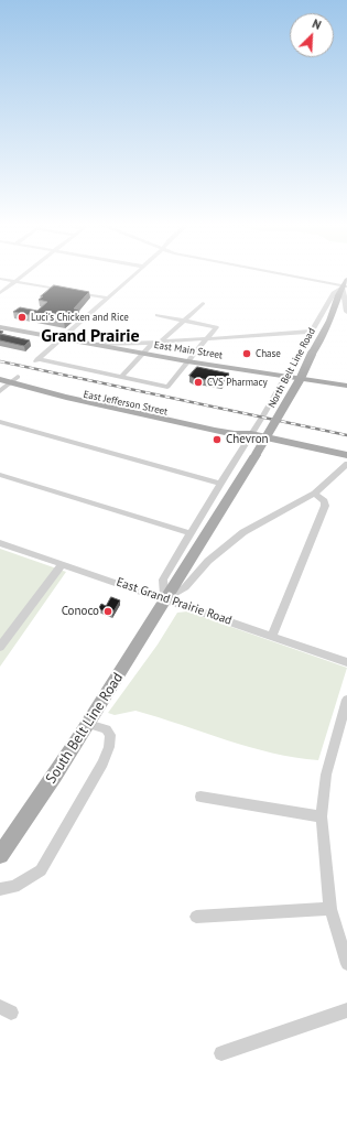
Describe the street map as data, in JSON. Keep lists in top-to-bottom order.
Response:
{
  "streets": {
    "main road": [
      "East Main Street",
      "North Belt Line Road",
      "East Jefferson Street",
      "South Belt Line Road"
    ],
    "street": ["East Grand Prairie Road"]
  },
  "crossings": [
    ["East Main Street", "North Belt Line Road"],
    ["North Belt Line Road", "South Belt Line Road"],
    ["East Grand Prairie Road", "South Belt Line Road"]
  ],
  "districts": ["Grand Prairie"],
  "places": [
    "Luci's Chicken and Rice",
    "Chase",
    "CVS Pharmacy",
    "Chevron",
    "Conoco"
  ],
  "north": "top right"
}
